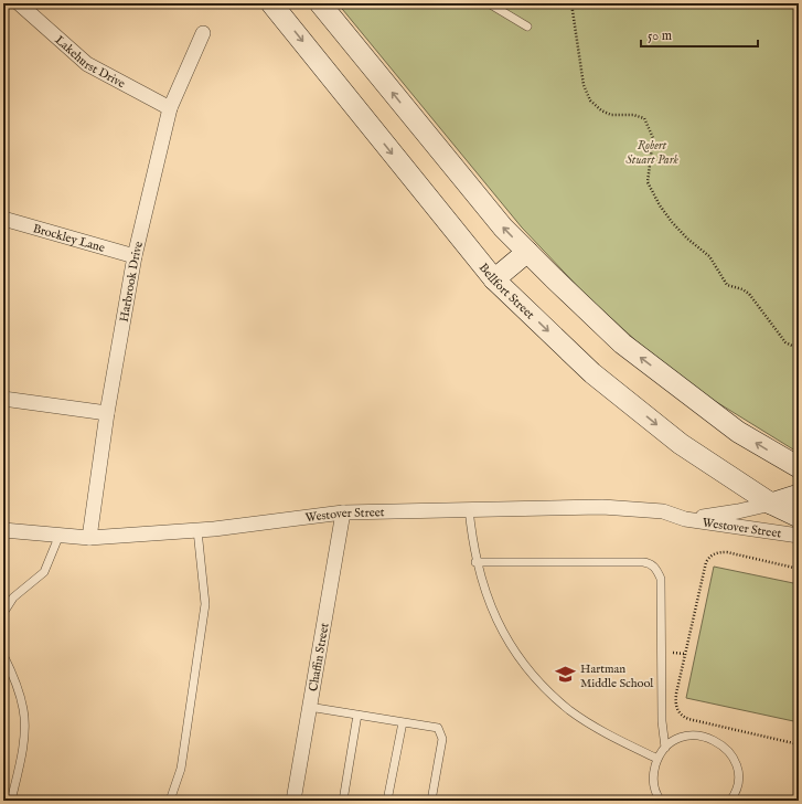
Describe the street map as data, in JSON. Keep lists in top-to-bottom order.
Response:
{
  "streets": {
    "main road": ["Bellfort Street"],
    "street": [
      "Lakehurst Drive",
      "Brockley Lane",
      "Harbrook Drive",
      "Westover Street",
      "Chaffin Street"
    ]
  },
  "crossings": [
    ["Lakehurst Drive", "Harbrook Drive"],
    ["Brockley Lane", "Harbrook Drive"],
    ["Harbrook Drive", "Westover Street"],
    ["Bellfort Street", "Westover Street"],
    ["Westover Street", "Chaffin Street"]
  ],
  "parks": ["Robert Stuart Park"],
  "places": {
    "school or university": ["Hartman Middle School"]
  },
  "scale_bar": "50 m"
}
